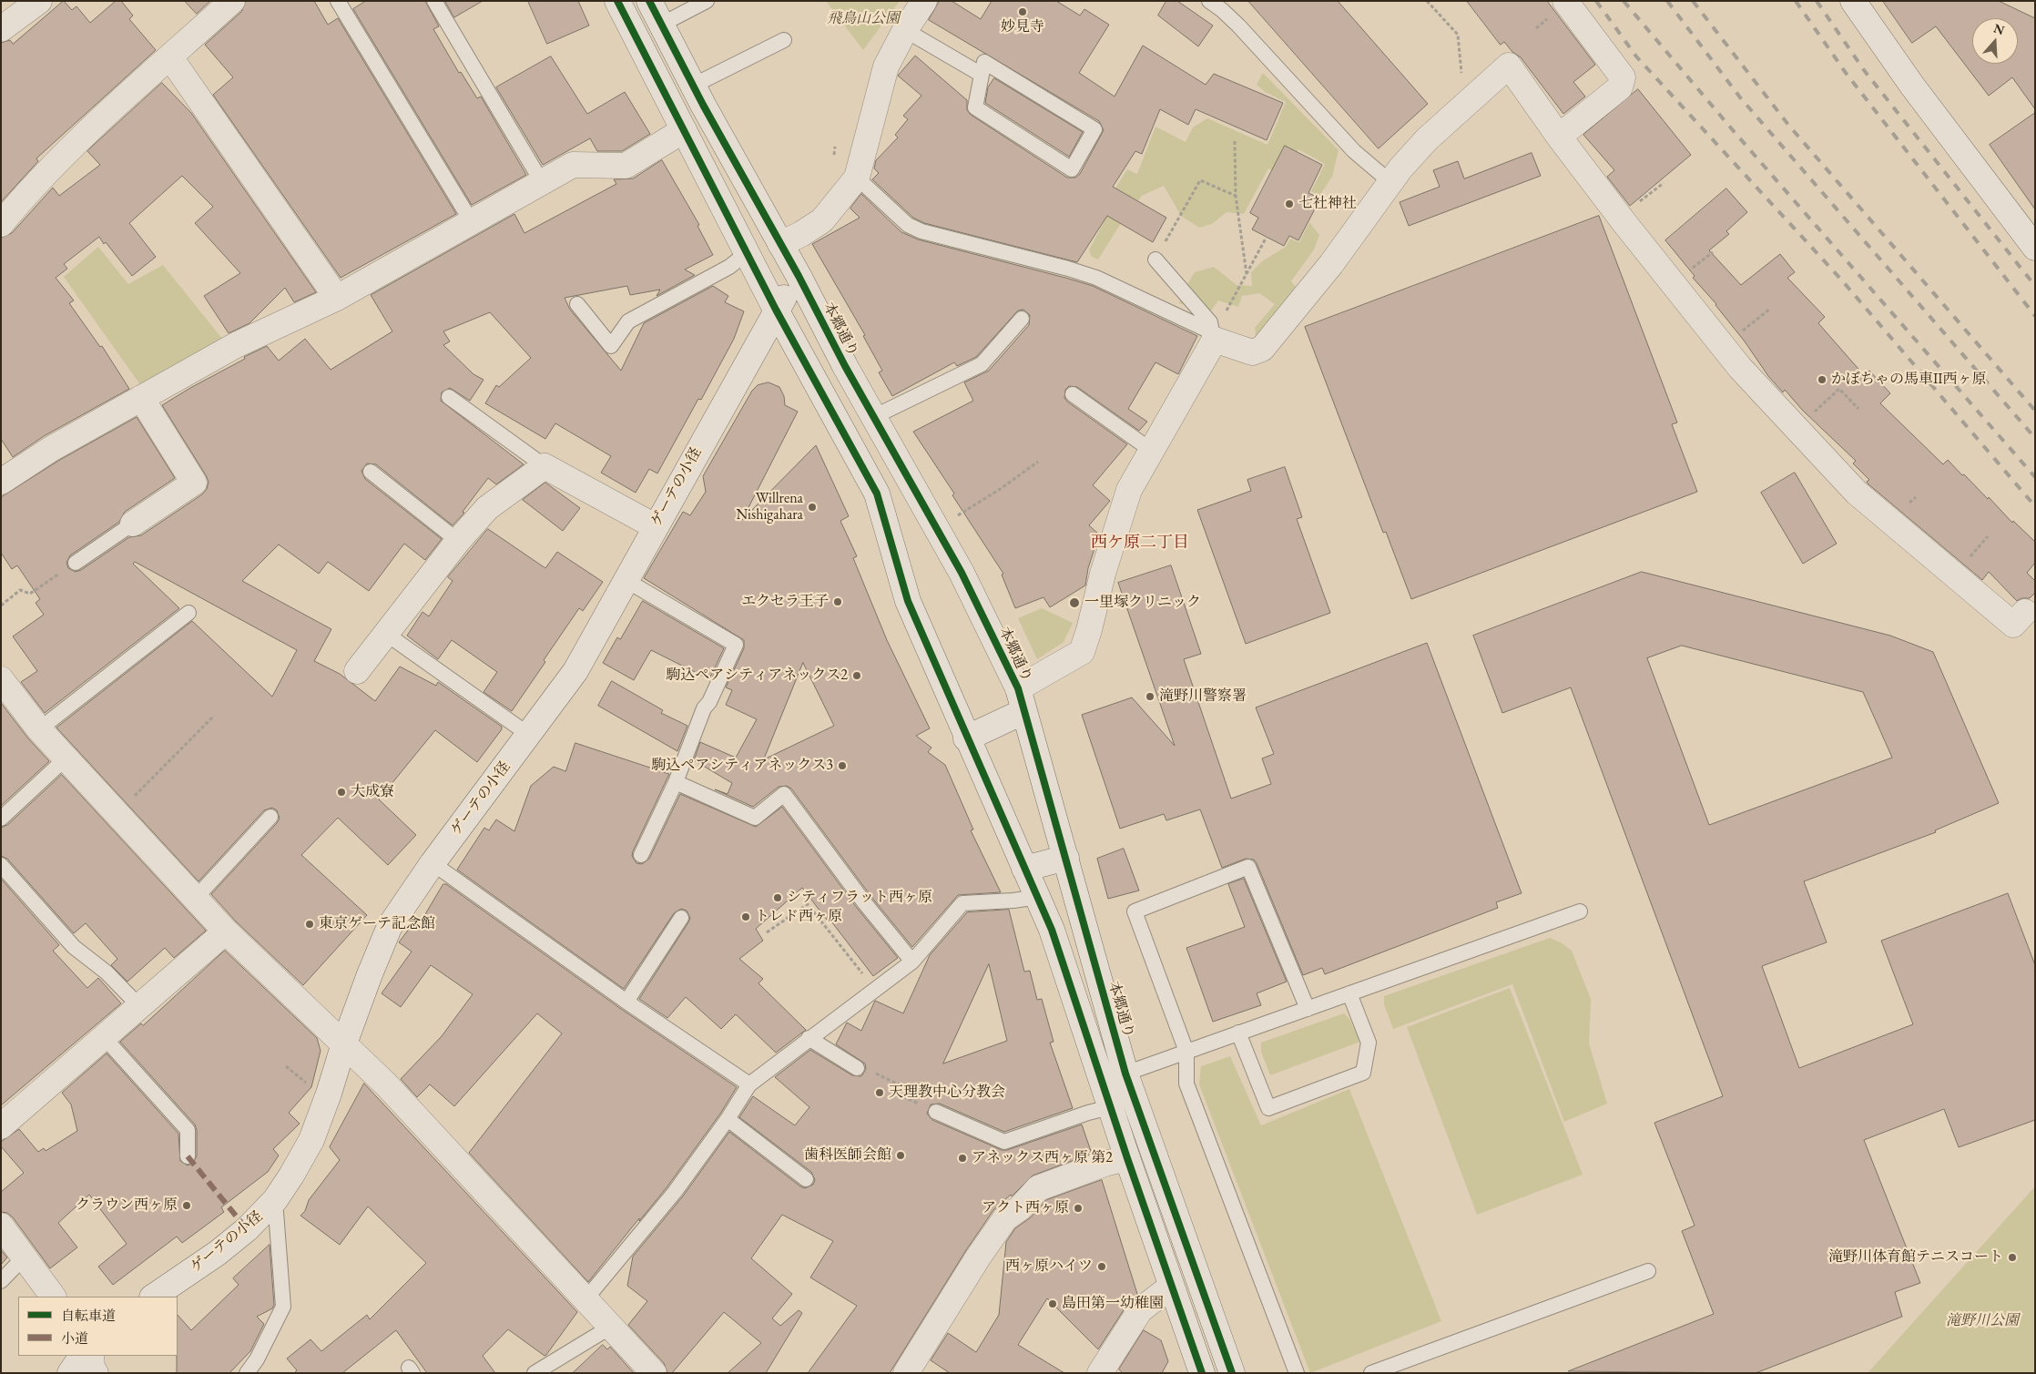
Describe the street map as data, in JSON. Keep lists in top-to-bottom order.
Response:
{
  "streets": {
    "street": ["本郷通り", "ゲーテの小径"]
  },
  "crossings": [
    ["本郷通り", "ゲーテの小径"]
  ],
  "districts": ["西ケ原二丁目"],
  "parks": ["飛鳥山公園", "滝野川公園"],
  "places": [
    "妙見寺",
    "七社神社",
    "かぼちゃの馬車Ⅱ西ヶ原",
    "Willrena Nishigahara",
    "エクセラ王子",
    "一里塚クリニック",
    "駒込ペアシティアネックス2",
    "滝野川警察署",
    "駒込ペアシティアネックス3",
    "大成寮",
    "シティフラット西ヶ原",
    "トレド西ヶ原",
    "東京ゲーテ記念館",
    "天理教中心分教会",
    "歯科医師会館",
    "アネックス西ヶ原 第2",
    "クラウン西ヶ原",
    "アクト西ヶ原",
    "滝野川体育館テニスコート",
    "西ヶ原ハイツ",
    "島田第一幼稚園"
  ],
  "legend": ["自転車道", "小道"],
  "north": "top"
}
